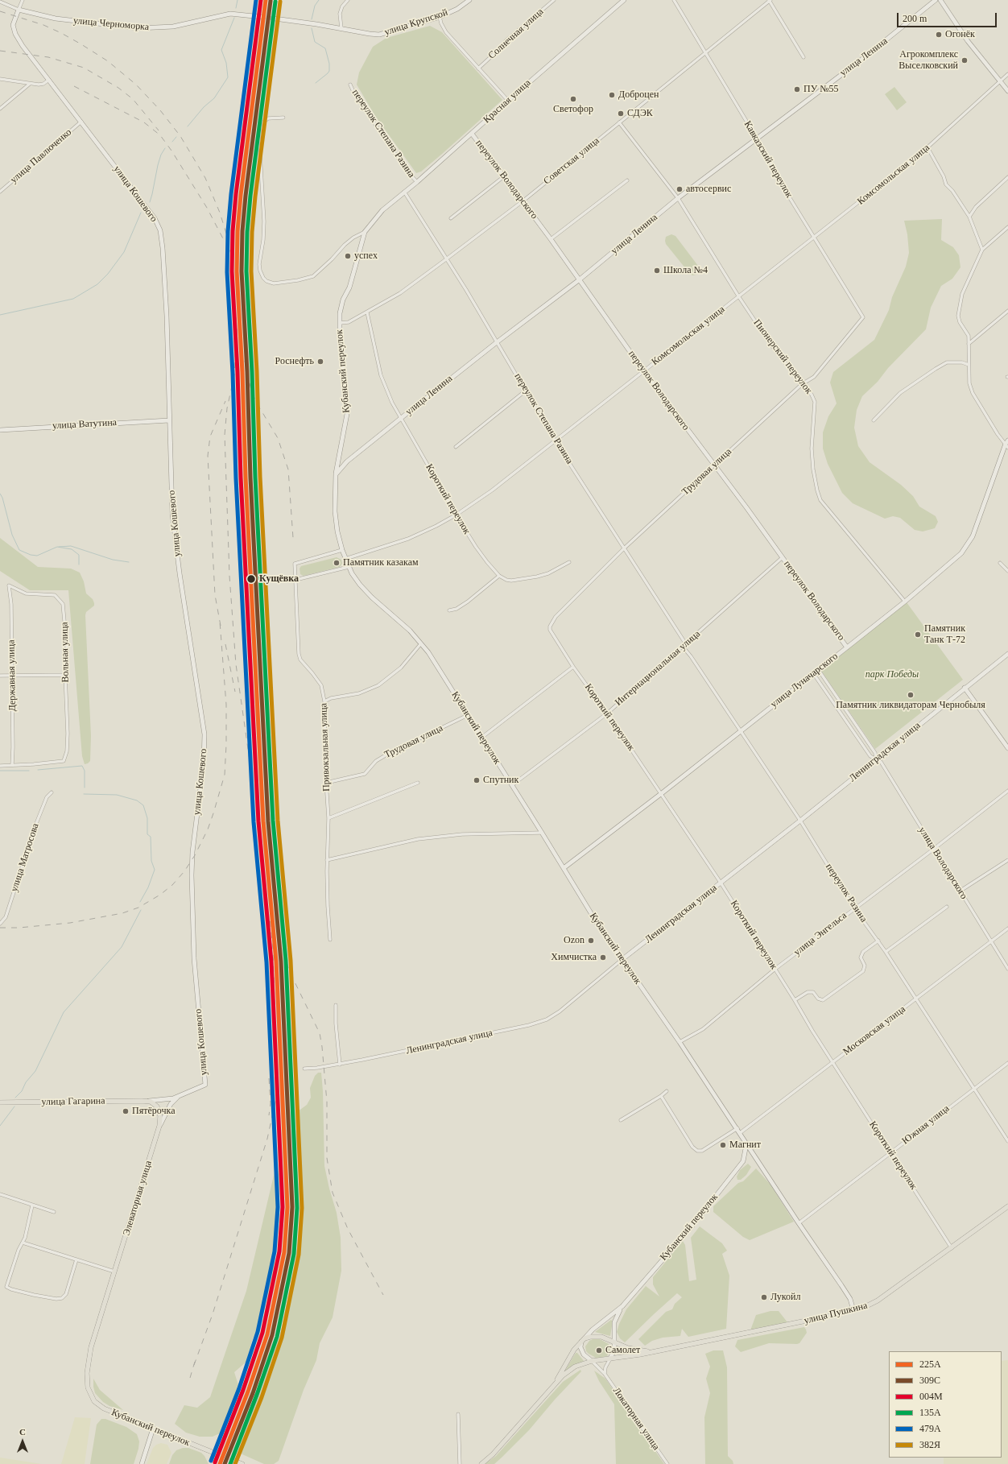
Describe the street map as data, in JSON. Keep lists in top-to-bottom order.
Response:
{
  "streets": {
    "main road": [
      "Кубанский переулок",
      "улица Гагарина",
      "Элеваторная улица",
      "улица Пушкина"
    ],
    "street": [
      "улица Крупской",
      "улица Черноморка",
      "Солнечная улица",
      "улица Ленина",
      "Красная улица",
      "переулок Степана Разина",
      "улица Павлюченко",
      "Кавказский переулок",
      "Советская улица",
      "Комсомольская улица",
      "переулок Володарского",
      "улица Кошевого",
      "Пионерский переулок",
      "улица Ватутина",
      "Трудовая улица",
      "Короткий переулок",
      "Вольная улица",
      "Интернациональная улица",
      "Державная улица",
      "улица Луначарского",
      "Привокзальная улица",
      "Ленинградская улица",
      "улица Матросова",
      "улица Володарского",
      "переулок Разина",
      "улица Энгельса",
      "Московская улица",
      "Южная улица",
      "Локаторная улица"
    ]
  },
  "crossings": [
    ["улица Черноморка", "улица Кошевого"],
    ["улица Ленина", "переулок Степана Разина"],
    ["улица Ленина", "Кавказский переулок"],
    ["улица Ленина", "переулок Володарского"],
    ["улица Ленина", "Пионерский переулок"],
    ["улица Ленина", "Кубанский переулок"],
    ["улица Ленина", "Короткий переулок"],
    ["Красная улица", "переулок Степана Разина"],
    ["Красная улица", "переулок Володарского"],
    ["Красная улица", "Кубанский переулок"],
    ["переулок Степана Разина", "Советская улица"],
    ["переулок Степана Разина", "Комсомольская улица"],
    ["переулок Степана Разина", "Трудовая улица"],
    ["переулок Степана Разина", "Интернациональная улица"],
    ["улица Павлюченко", "улица Кошевого"],
    ["Кавказский переулок", "Советская улица"],
    ["Кавказский переулок", "Комсомольская улица"],
    ["Кавказский переулок", "Трудовая улица"],
    ["Советская улица", "переулок Володарского"],
    ["Советская улица", "Пионерский переулок"],
    ["Советская улица", "Кубанский переулок"],
    ["Комсомольская улица", "переулок Володарского"],
    ["Комсомольская улица", "Пионерский переулок"],
    ["Комсомольская улица", "Кубанский переулок"],
    ["Комсомольская улица", "Короткий переулок"],
    ["переулок Володарского", "Трудовая улица"],
    ["переулок Володарского", "Интернациональная улица"],
    ["переулок Володарского", "улица Луначарского"],
    ["улица Кошевого", "улица Ватутина"],
    ["улица Кошевого", "улица Гагарина"],
    ["Пионерский переулок", "Трудовая улица"],
    ["Пионерский переулок", "улица Луначарского"],
    ["Кубанский переулок", "Трудовая улица"],
    ["Кубанский переулок", "Интернациональная улица"],
    ["Кубанский переулок", "улица Луначарского"],
    ["Кубанский переулок", "Привокзальная улица"],
    ["Кубанский переулок", "Ленинградская улица"],
    ["Кубанский переулок", "улица Энгельса"],
    ["Кубанский переулок", "Московская улица"],
    ["Кубанский переулок", "Южная улица"],
    ["Кубанский переулок", "Элеваторная улица"],
    ["Кубанский переулок", "улица Пушкина"],
    ["Кубанский переулок", "Локаторная улица"],
    ["Трудовая улица", "Короткий переулок"],
    ["Трудовая улица", "Привокзальная улица"],
    ["Короткий переулок", "Интернациональная улица"],
    ["Короткий переулок", "улица Луначарского"],
    ["Короткий переулок", "Ленинградская улица"],
    ["Короткий переулок", "улица Энгельса"],
    ["Короткий переулок", "Московская улица"],
    ["Короткий переулок", "Южная улица"],
    ["Короткий переулок", "улица Пушкина"],
    ["Вольная улица", "Державная улица"],
    ["Интернациональная улица", "переулок Разина"],
    ["улица Луначарского", "улица Володарского"],
    ["улица Луначарского", "переулок Разина"],
    ["Ленинградская улица", "улица Володарского"],
    ["Ленинградская улица", "переулок Разина"],
    ["улица Володарского", "улица Энгельса"],
    ["улица Володарского", "Московская улица"],
    ["переулок Разина", "улица Энгельса"],
    ["переулок Разина", "Московская улица"],
    ["переулок Разина", "Южная улица"],
    ["улица Гагарина", "Элеваторная улица"],
    ["улица Пушкина", "Локаторная улица"]
  ],
  "parks": ["парк Победы"],
  "places": [
    "Огонёк",
    "Агрокомплекс Выселковский",
    "ПУ №55",
    "Доброцен",
    "Светофор",
    "СДЭК",
    "автосервис",
    "успех",
    "Школа №4",
    "Роснефть",
    "Памятник казакам",
    "Кущёвка",
    "Памятник Танк Т-72",
    "Памятник ликвидаторам Чернобыля",
    "Спутник",
    "Ozon",
    "Химчистка",
    "Пятёрочка",
    "Магнит",
    "Лукойл",
    "Самолет"
  ],
  "lines": [
    "transit line 225А",
    "transit line 004М",
    "transit line 479А",
    "transit line 309С",
    "transit line 135А",
    "transit line 382Я"
  ],
  "legend": [
    "225А",
    "309С",
    "004М",
    "135А",
    "479А",
    "382Я"
  ],
  "scale_bar": "200 m",
  "north": "top"
}
